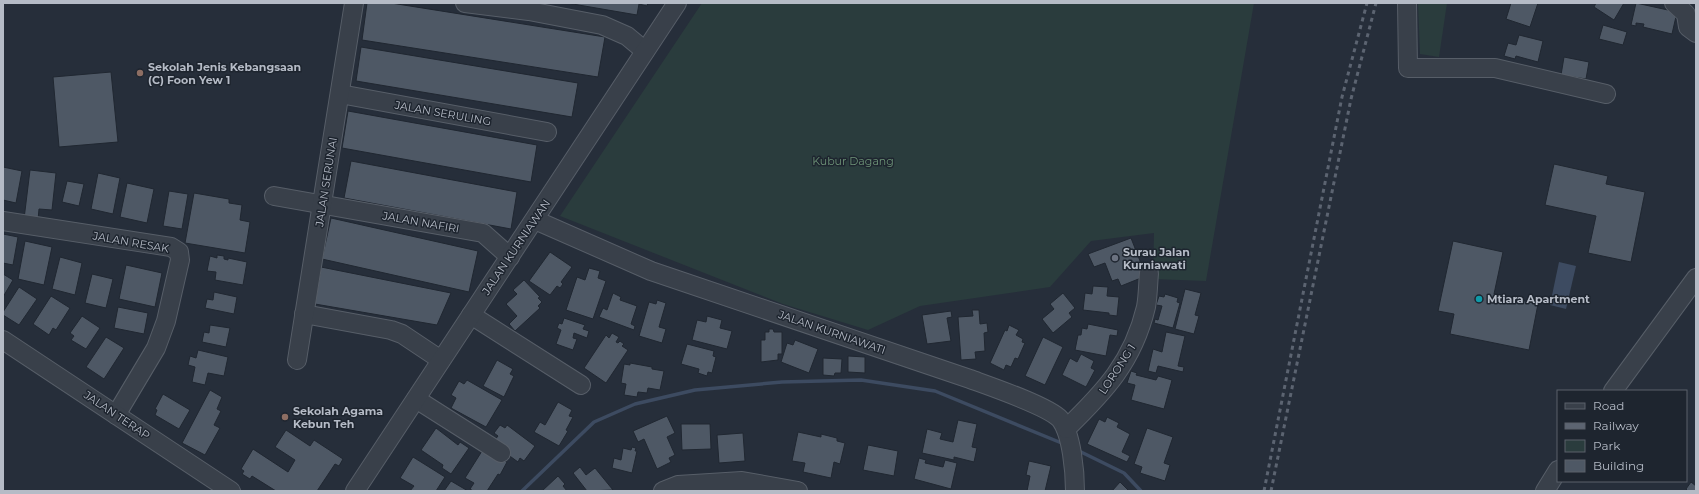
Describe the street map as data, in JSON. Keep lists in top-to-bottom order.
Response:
{
  "streets": {
    "street": [
      "JALAN SERULING",
      "JALAN SERUNAI",
      "JALAN NAFIRI",
      "JALAN RESAK",
      "JALAN KURNIAWAN",
      "JALAN KURNIAWATI",
      "LORONG 1",
      "JALAN TERAP"
    ]
  },
  "crossings": [
    ["JALAN SERULING", "JALAN SERUNAI"],
    ["JALAN SERUNAI", "JALAN NAFIRI"],
    ["JALAN NAFIRI", "JALAN KURNIAWAN"],
    ["JALAN RESAK", "JALAN TERAP"],
    ["JALAN KURNIAWAN", "JALAN KURNIAWATI"],
    ["JALAN KURNIAWATI", "LORONG 1"]
  ],
  "parks": ["Kubur Dagang"],
  "places": [
    "Sekolah Jenis Kebangsaan (C) Foon Yew 1",
    "Surau Jalan Kurniawati",
    "Mtiara Apartment",
    "Sekolah Agama Kebun Teh"
  ],
  "legend": [
    "Road",
    "Railway",
    "Park",
    "Building"
  ]
}
